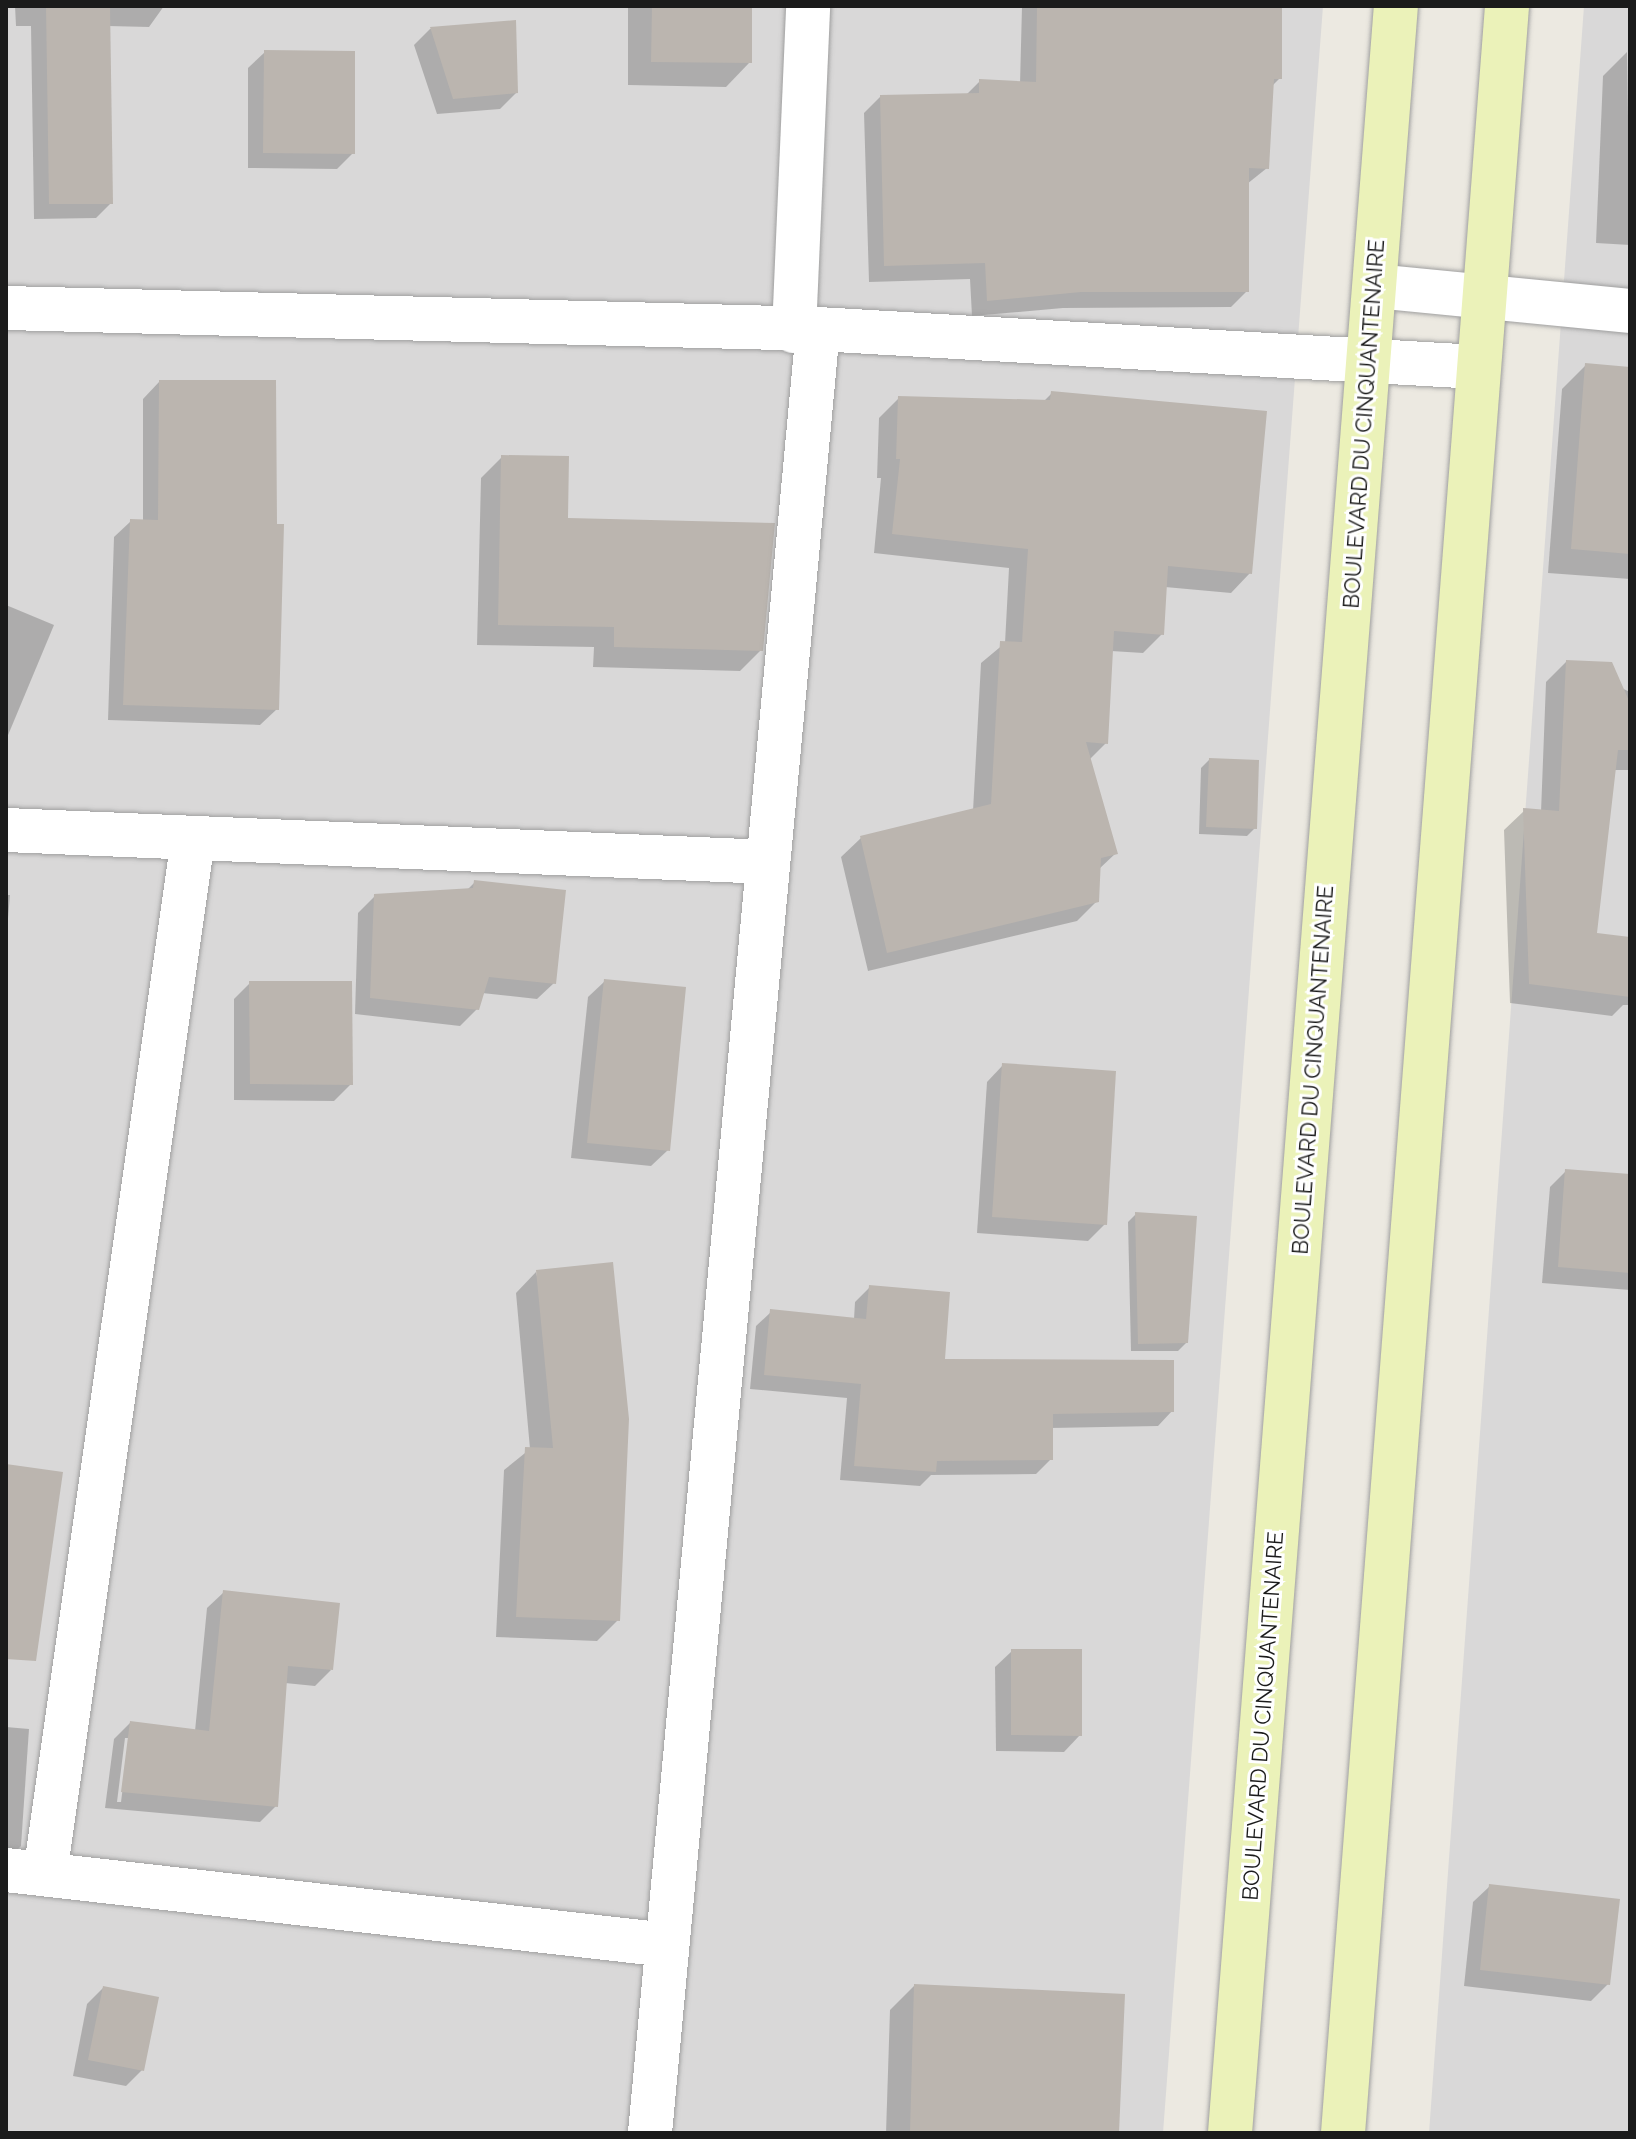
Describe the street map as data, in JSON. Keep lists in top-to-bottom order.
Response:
{
  "streets": {
    "main road": ["BOULEVARD DU CINQUANTENAIRE"]
  }
}
